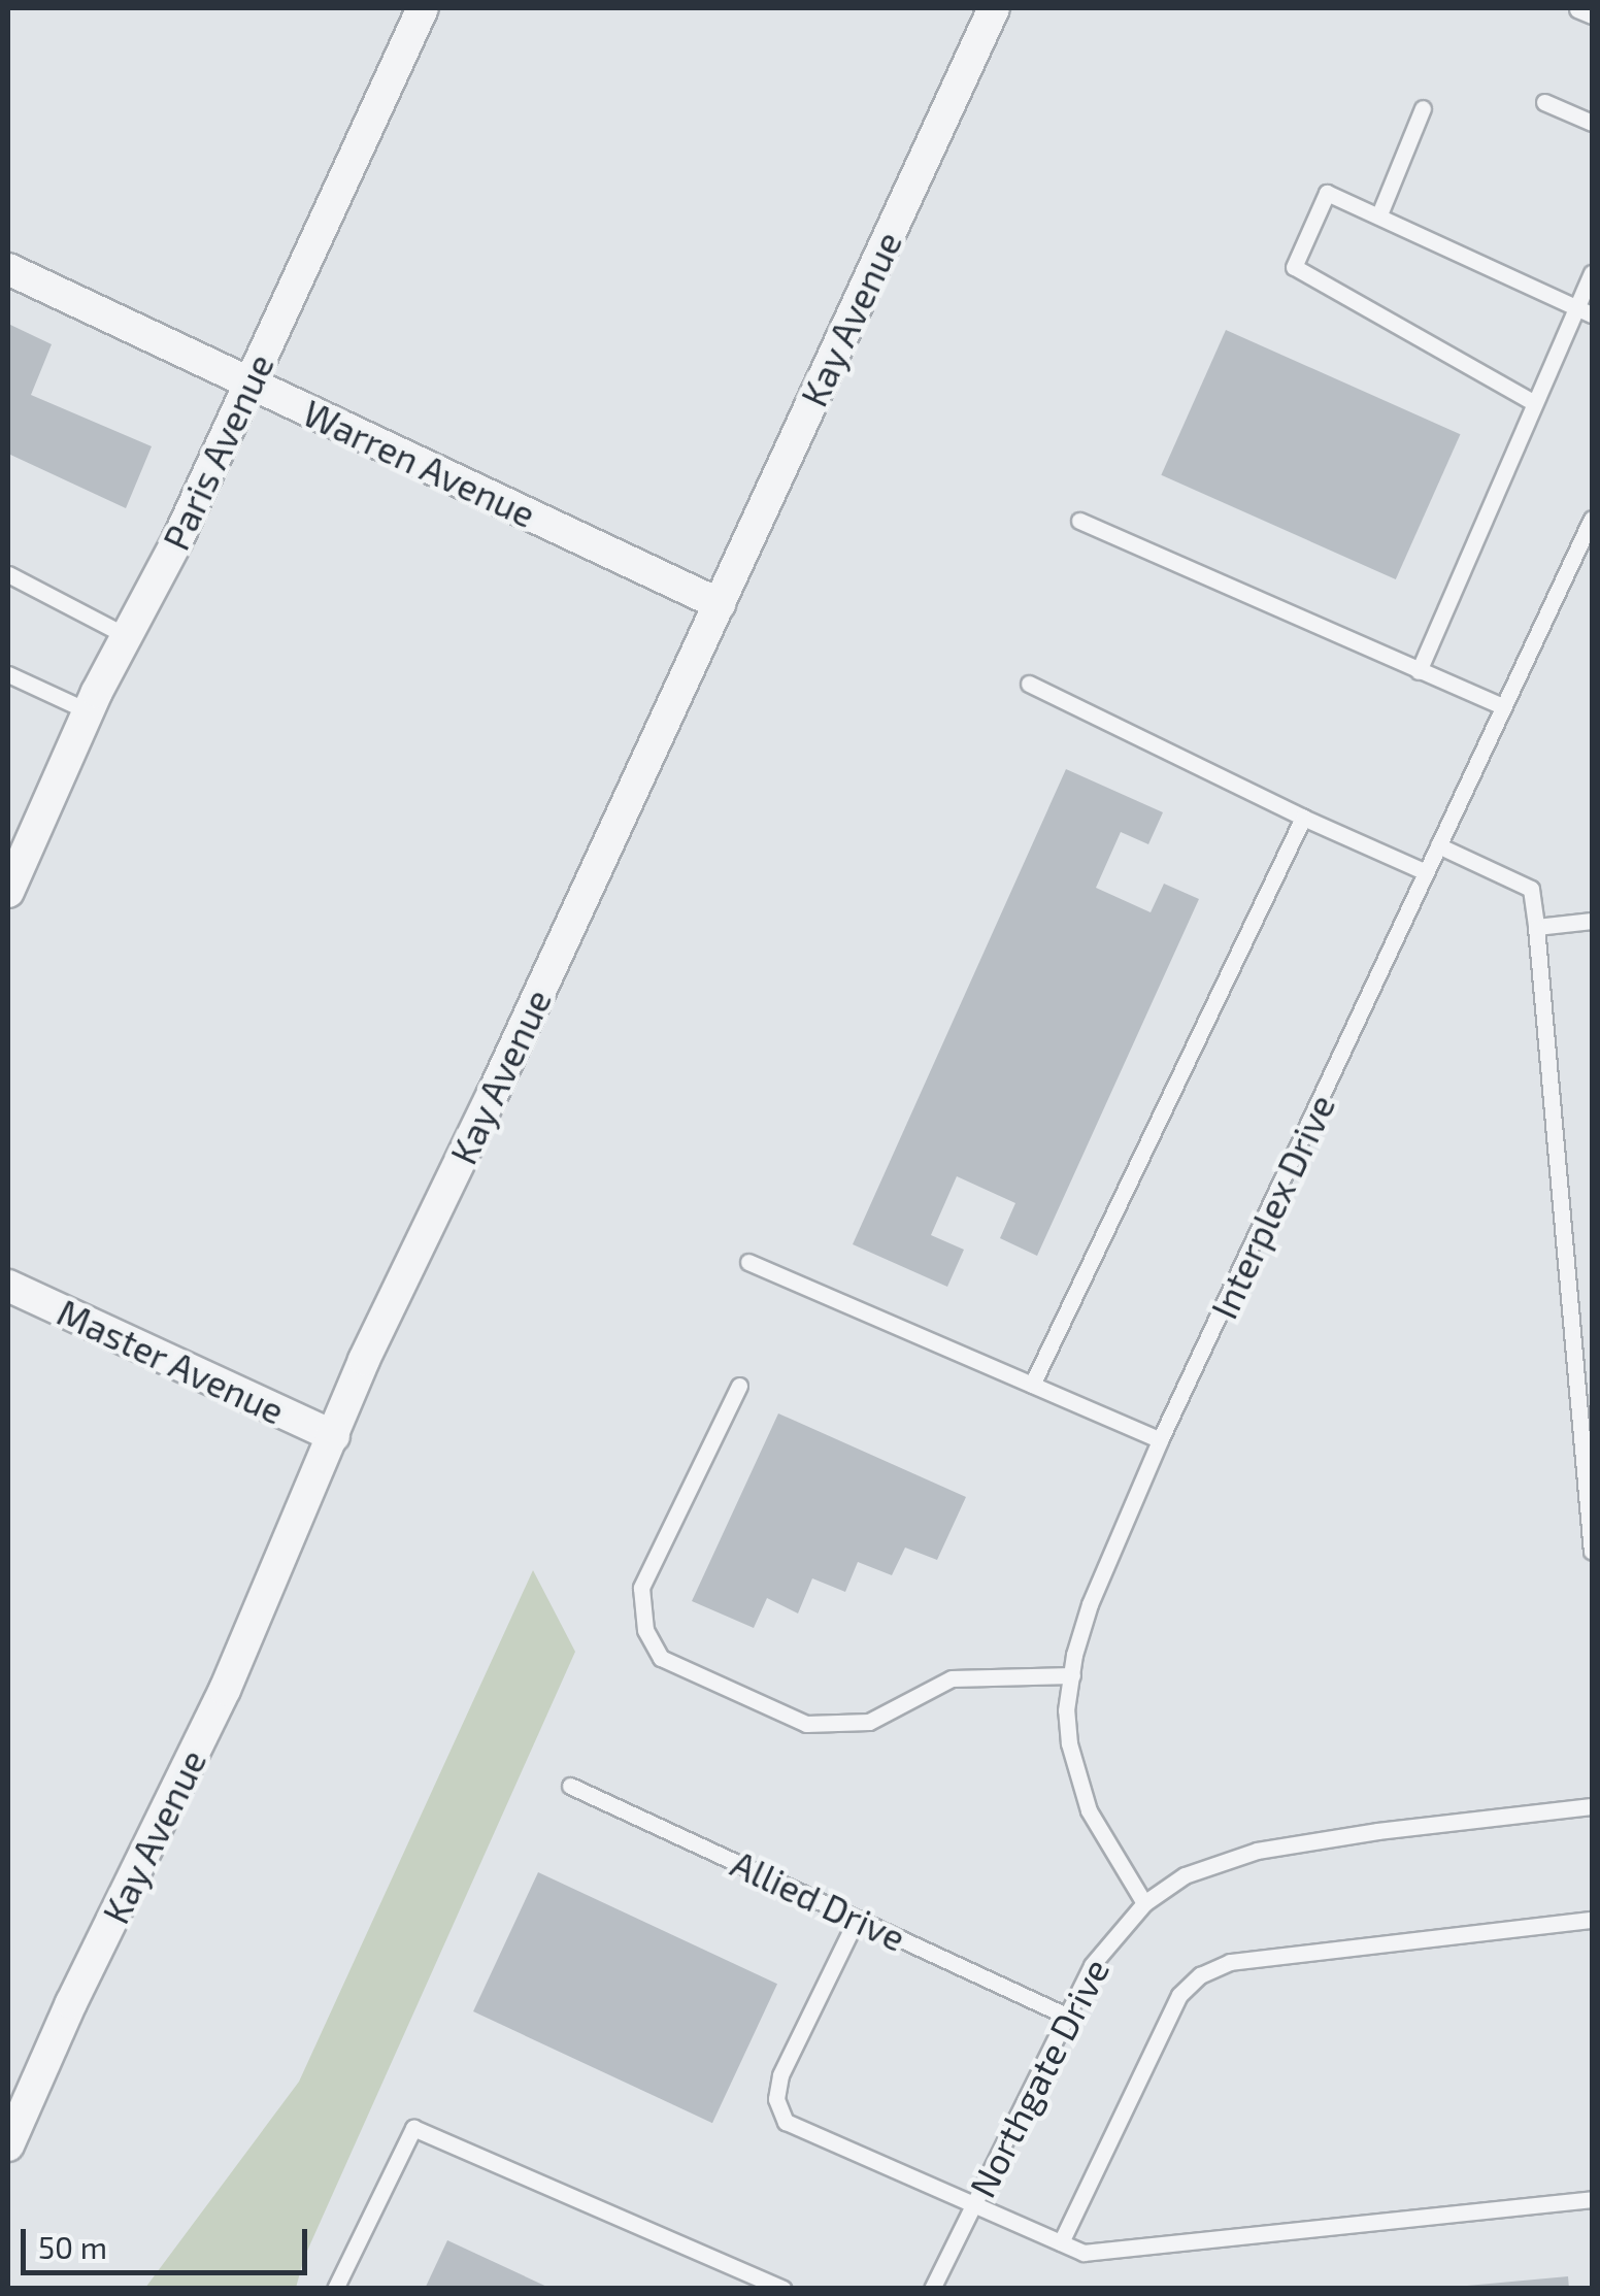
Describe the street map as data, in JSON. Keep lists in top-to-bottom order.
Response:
{
  "streets": {
    "street": [
      "Kay Avenue",
      "Paris Avenue",
      "Warren Avenue",
      "Master Avenue"
    ],
    "lane": ["Interplex Drive", "Allied Drive", "Northgate Drive"]
  },
  "crossings": [
    ["Kay Avenue", "Warren Avenue"],
    ["Kay Avenue", "Master Avenue"],
    ["Paris Avenue", "Warren Avenue"],
    ["Interplex Drive", "Northgate Drive"],
    ["Allied Drive", "Northgate Drive"]
  ],
  "scale_bar": "50 m"
}
